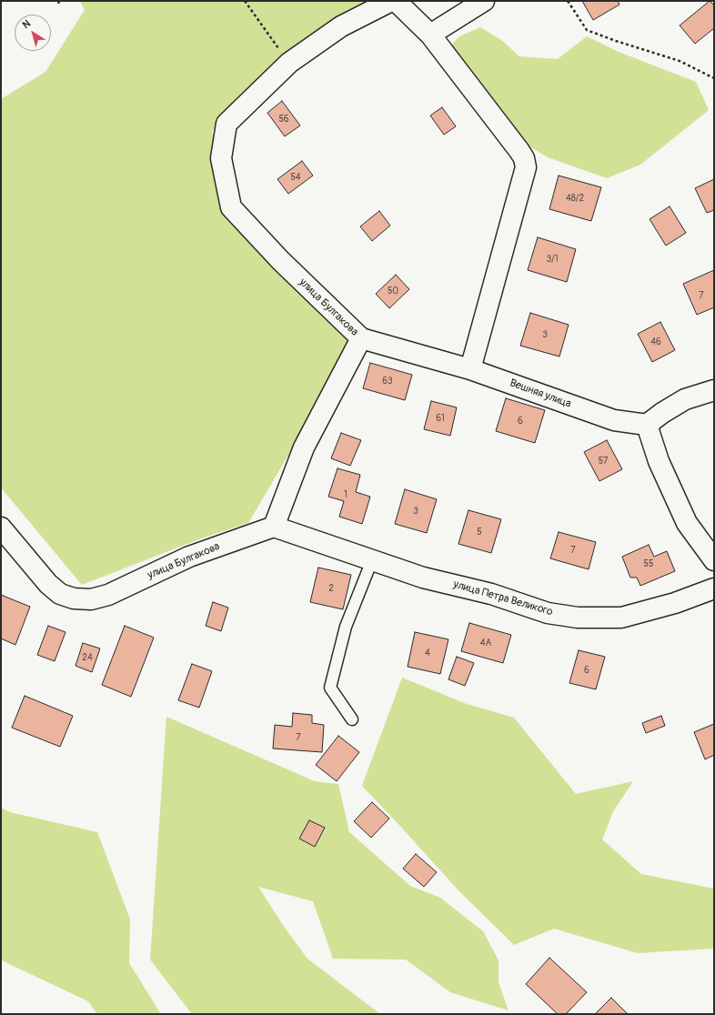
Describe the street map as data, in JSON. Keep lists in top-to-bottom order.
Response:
{
  "streets": {
    "street": ["улица Булгакова", "Вешняя улица", "улица Петра Великого"]
  },
  "crossings": [
    ["улица Булгакова", "Вешняя улица"],
    ["улица Булгакова", "улица Петра Великого"]
  ],
  "house_numbers": [
    "56",
    "54",
    "48/2",
    "3/1",
    "50",
    "7",
    "3",
    "46",
    "63",
    "61",
    "6",
    "57",
    "1",
    "3",
    "5",
    "7",
    "55",
    "2",
    "4А",
    "4",
    "24",
    "6",
    "7"
  ],
  "north": "top left"
}
